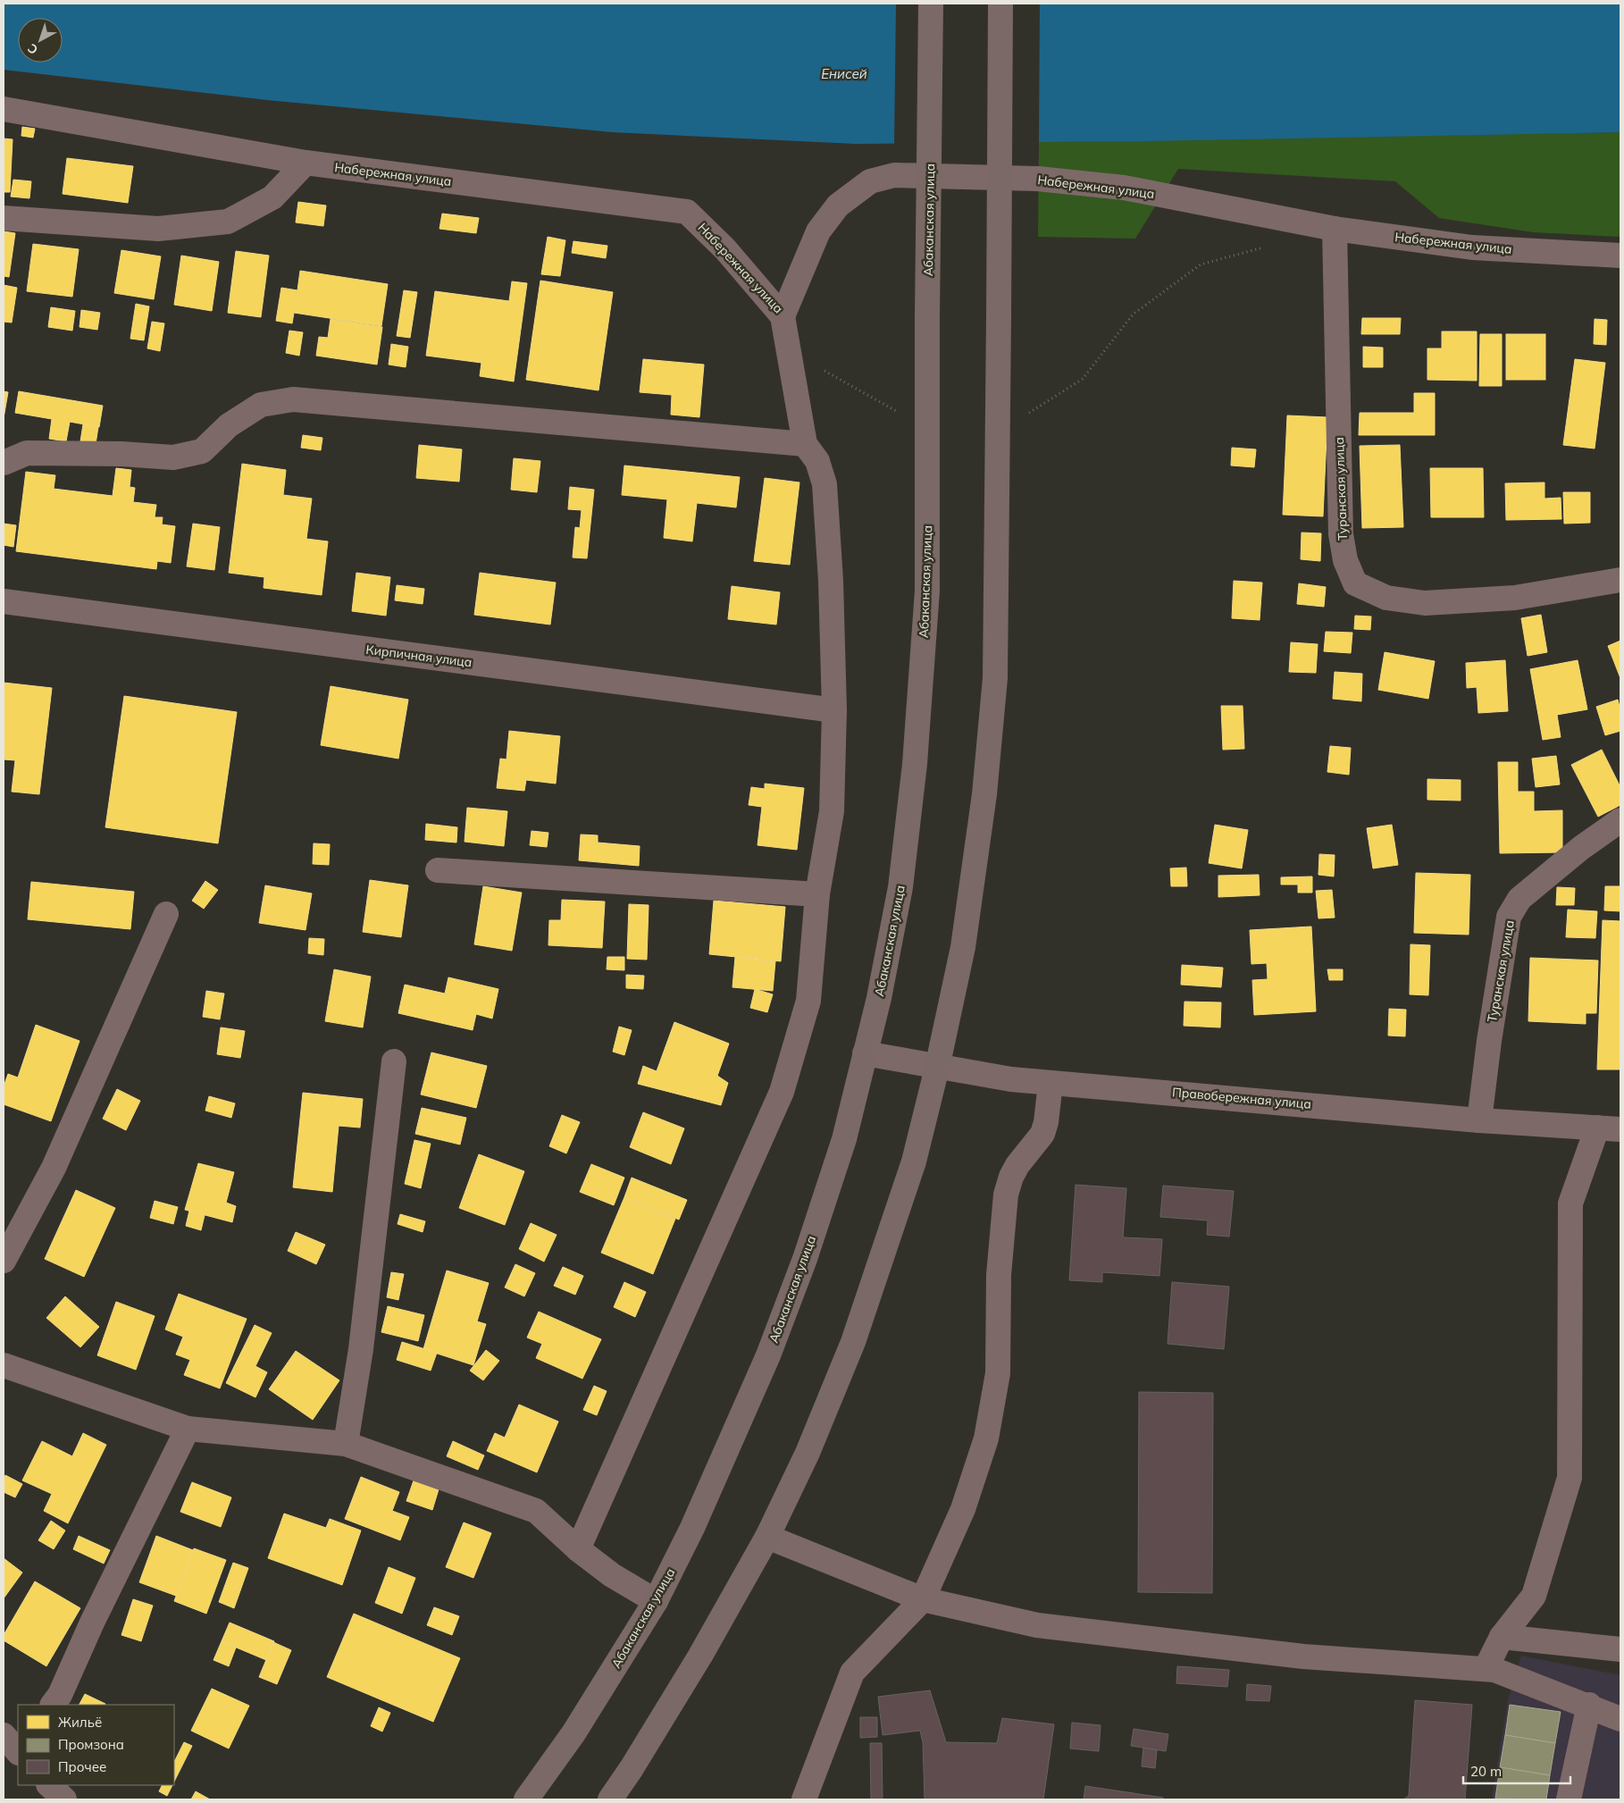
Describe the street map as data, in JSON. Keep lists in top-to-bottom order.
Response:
{
  "streets": {
    "main road": ["Абаканская улица"],
    "street": [
      "Набережная улица",
      "Туранская улица",
      "Кирпичная улица",
      "Правобережная улица"
    ]
  },
  "crossings": [
    ["Набережная улица", "Туранская улица"],
    ["Абаканская улица", "Правобережная улица"],
    ["Туранская улица", "Правобережная улица"]
  ],
  "water": ["Енисей"],
  "legend": ["Жильё", "Промзона", "Прочее"],
  "scale_bar": "20 m",
  "north": "bottom left"
}
